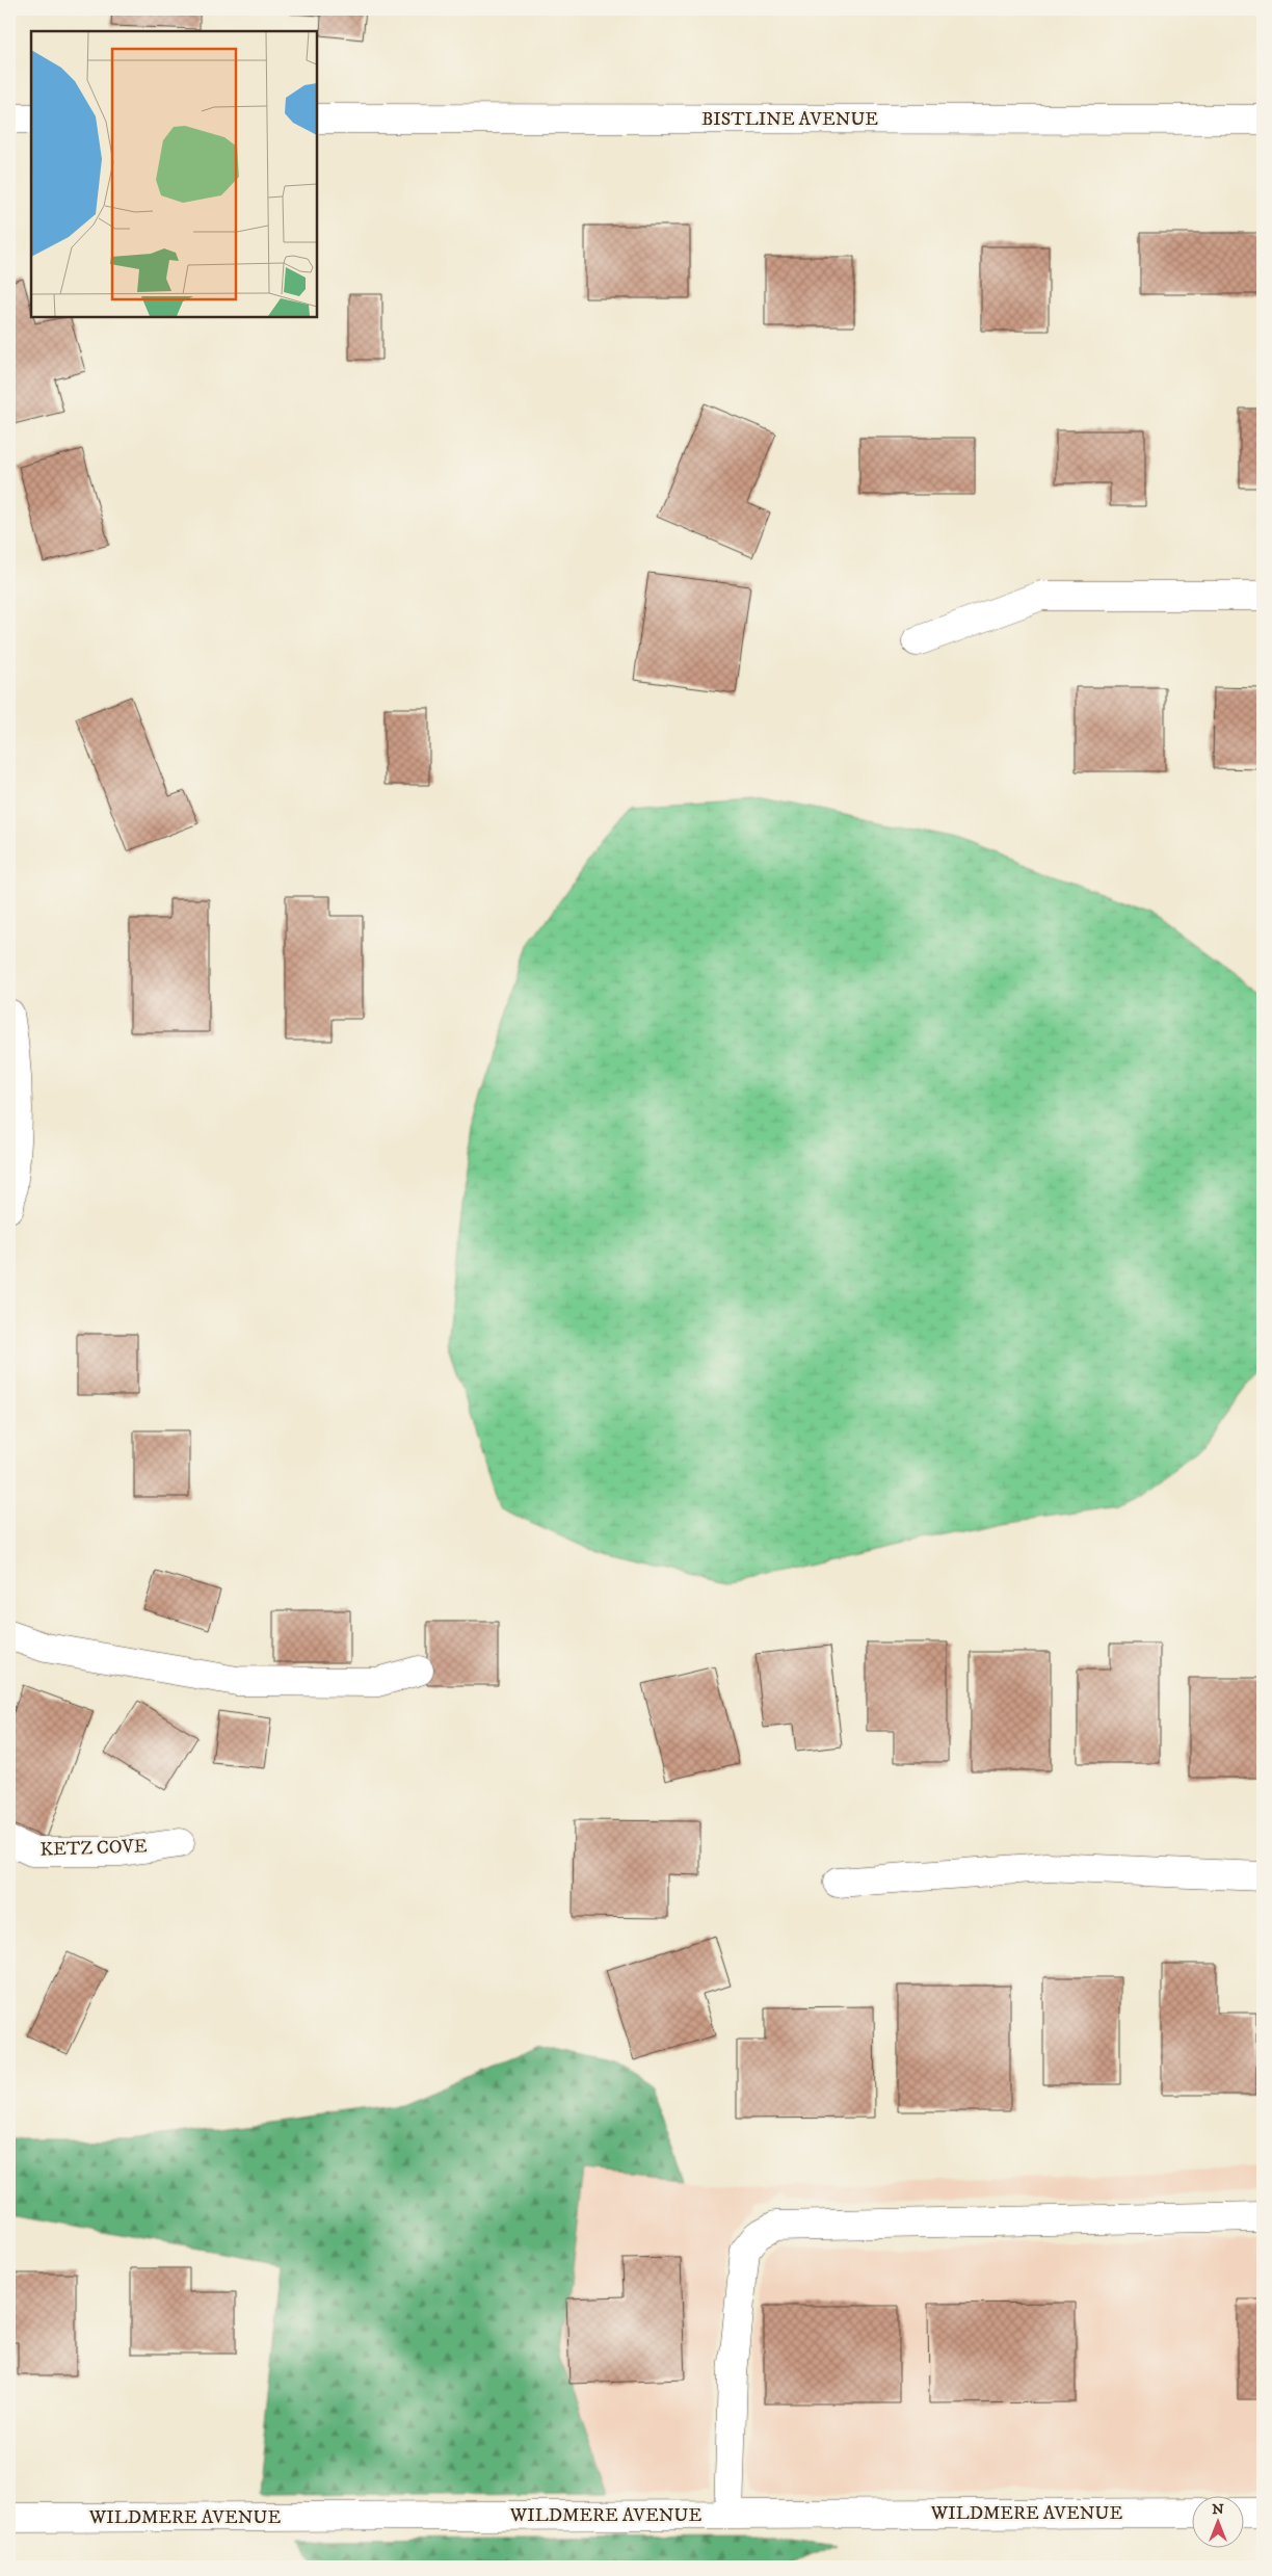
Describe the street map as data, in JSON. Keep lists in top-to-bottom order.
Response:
{
  "streets": {
    "street": ["BISTLINE AVENUE", "KETZ COVE", "WILDMERE AVENUE"]
  },
  "north": "top"
}
